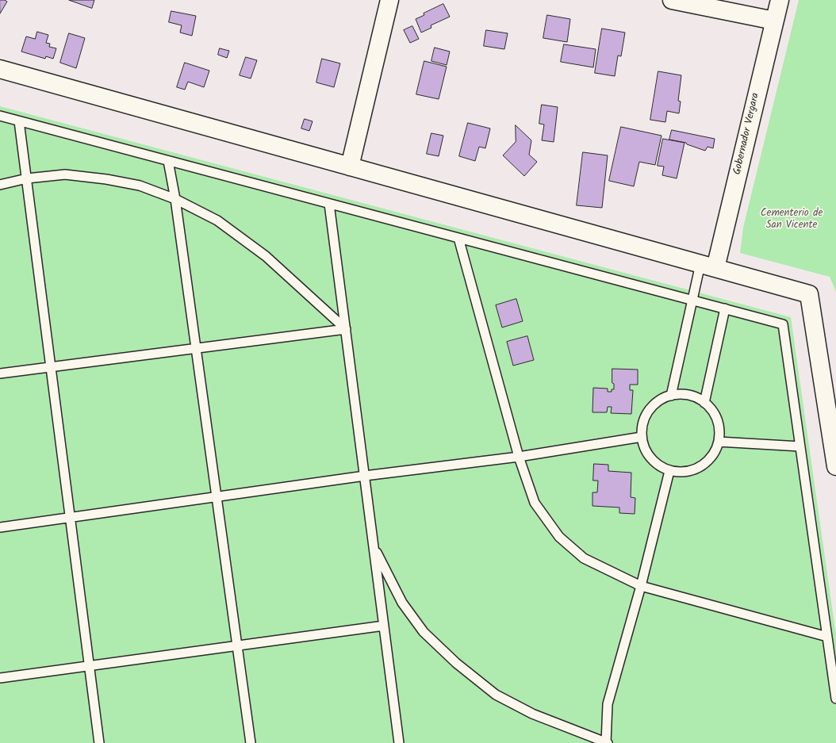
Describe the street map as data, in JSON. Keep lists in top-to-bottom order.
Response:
{
  "streets": {
    "street": ["Gobernador Vergara"]
  },
  "parks": ["Cementerio de San Vicente"]
}
